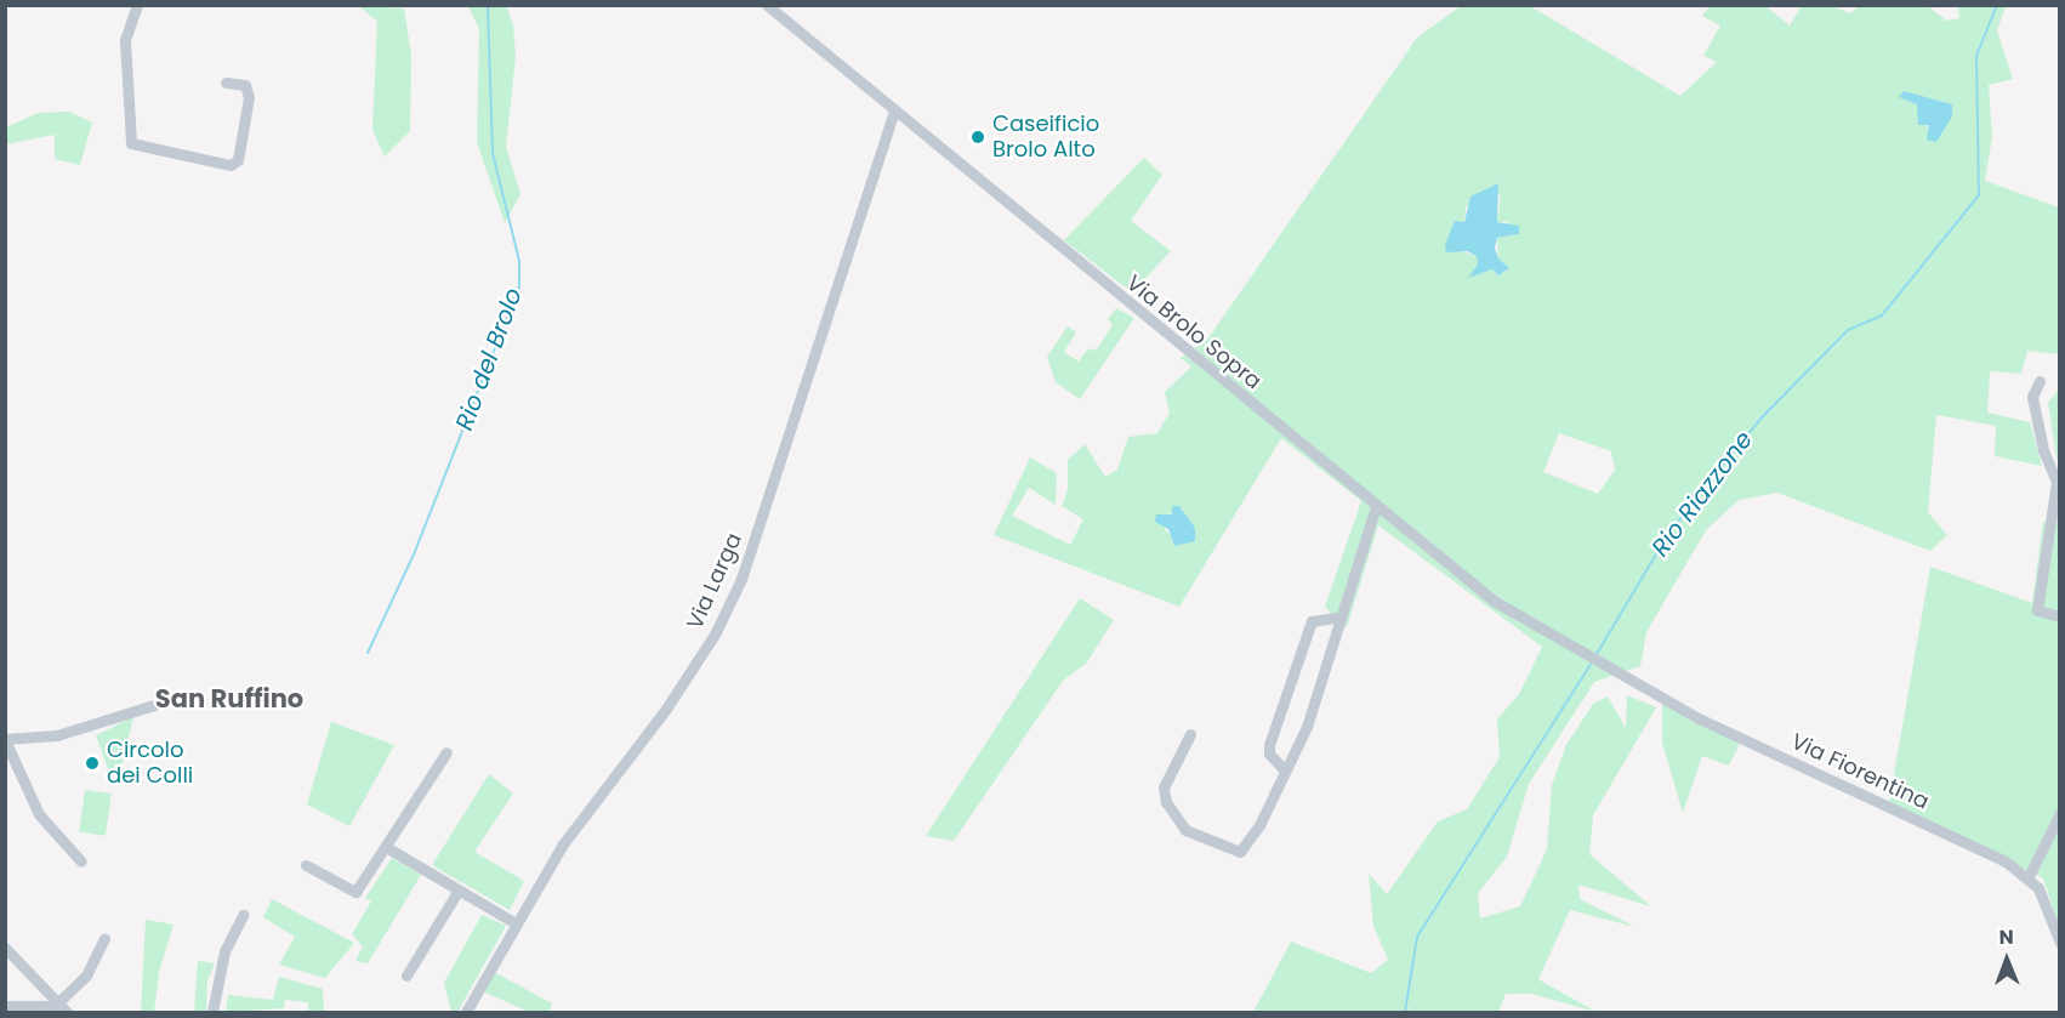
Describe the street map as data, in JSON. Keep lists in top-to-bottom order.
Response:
{
  "streets": {
    "street": ["Via Brolo Sopra", "Via Larga", "Via Fiorentina"]
  },
  "crossings": [
    ["Via Brolo Sopra", "Via Larga"],
    ["Via Brolo Sopra", "Via Fiorentina"]
  ],
  "districts": ["San Ruffino"],
  "water": ["Rio del Brolo", "Rio Riazzone"],
  "places": ["Caseificio Brolo Alto", "Circolo dei Colli"],
  "north": "top"
}
